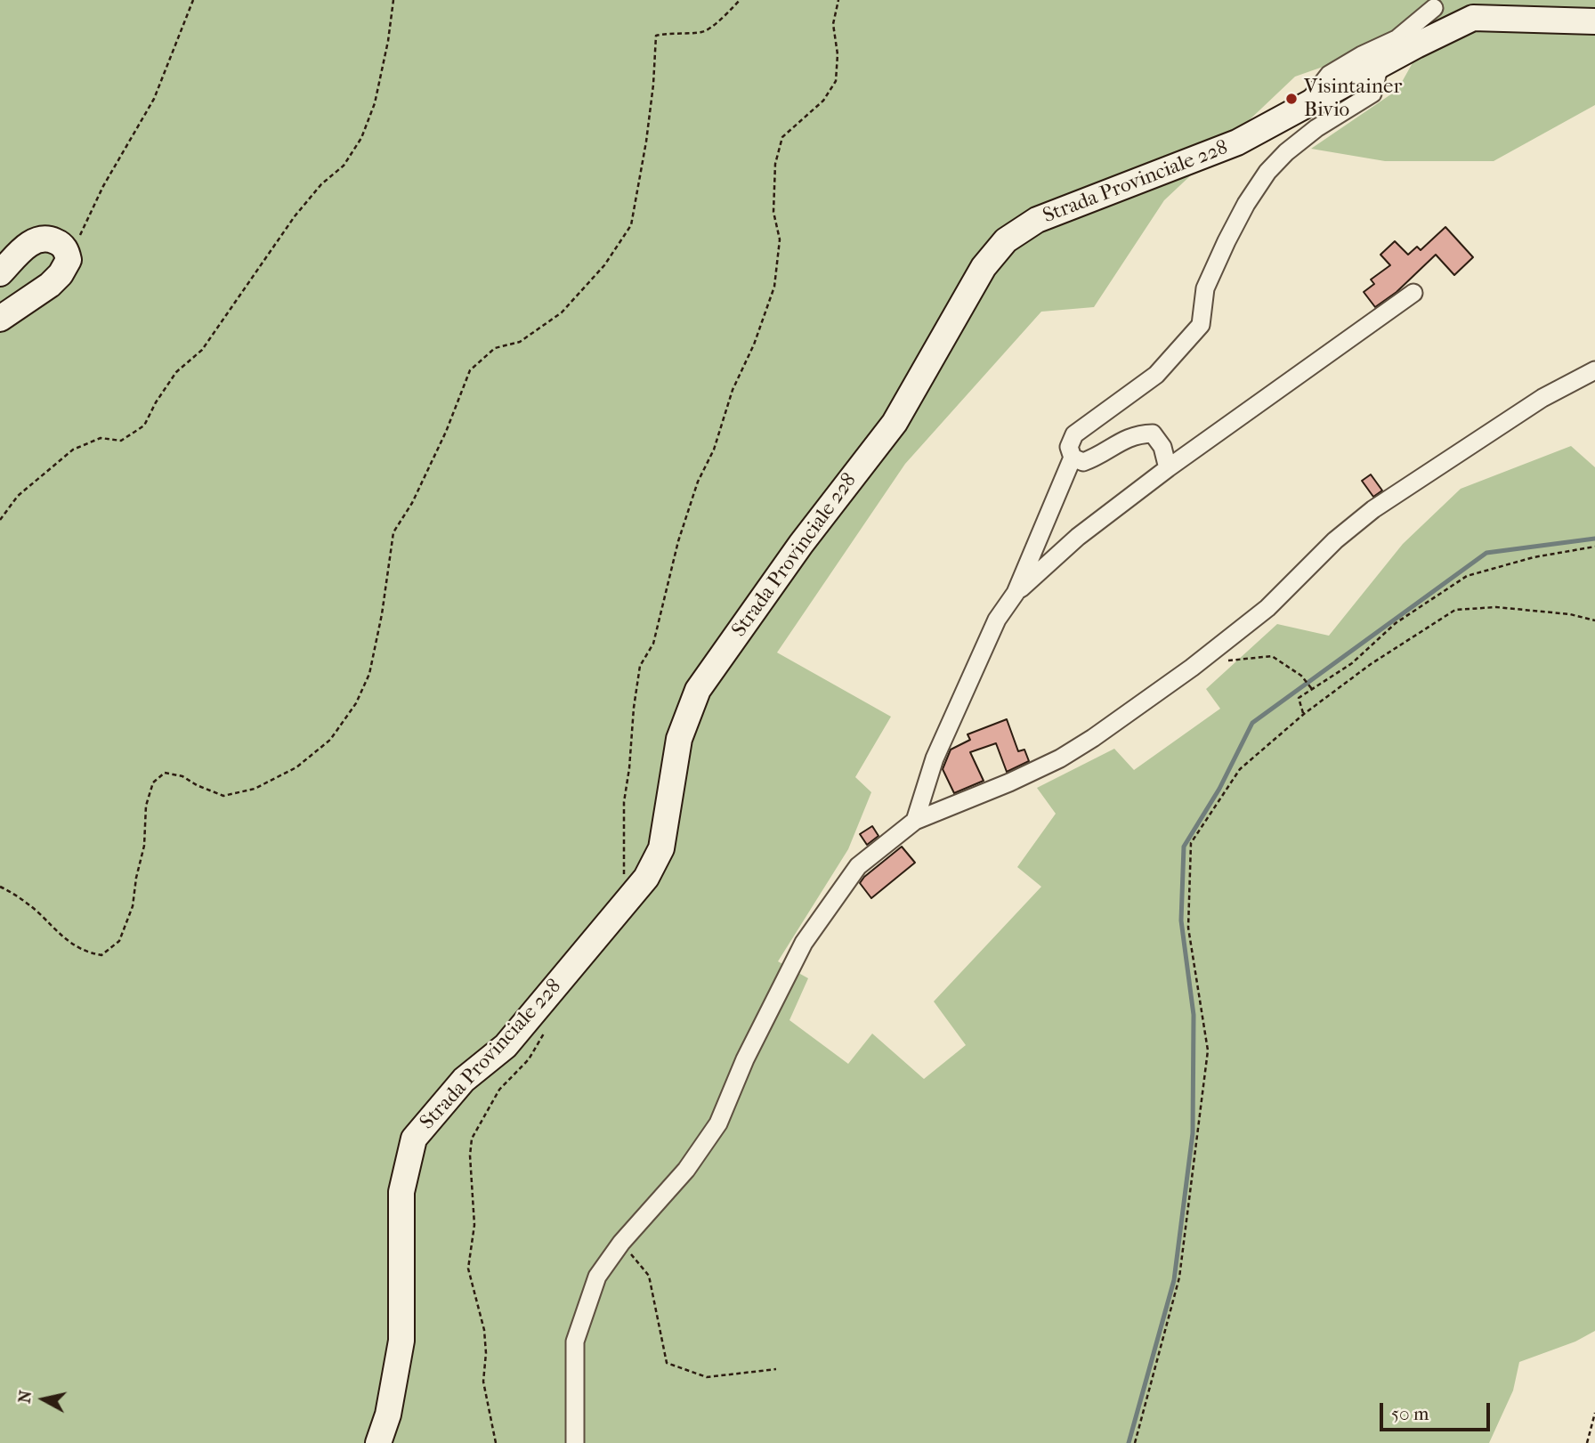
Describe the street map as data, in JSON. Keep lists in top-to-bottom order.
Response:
{
  "streets": {
    "main road": ["Strada Provinciale 228"]
  },
  "places": ["Visintainer Bivio"],
  "scale_bar": "50 m",
  "north": "left"
}
